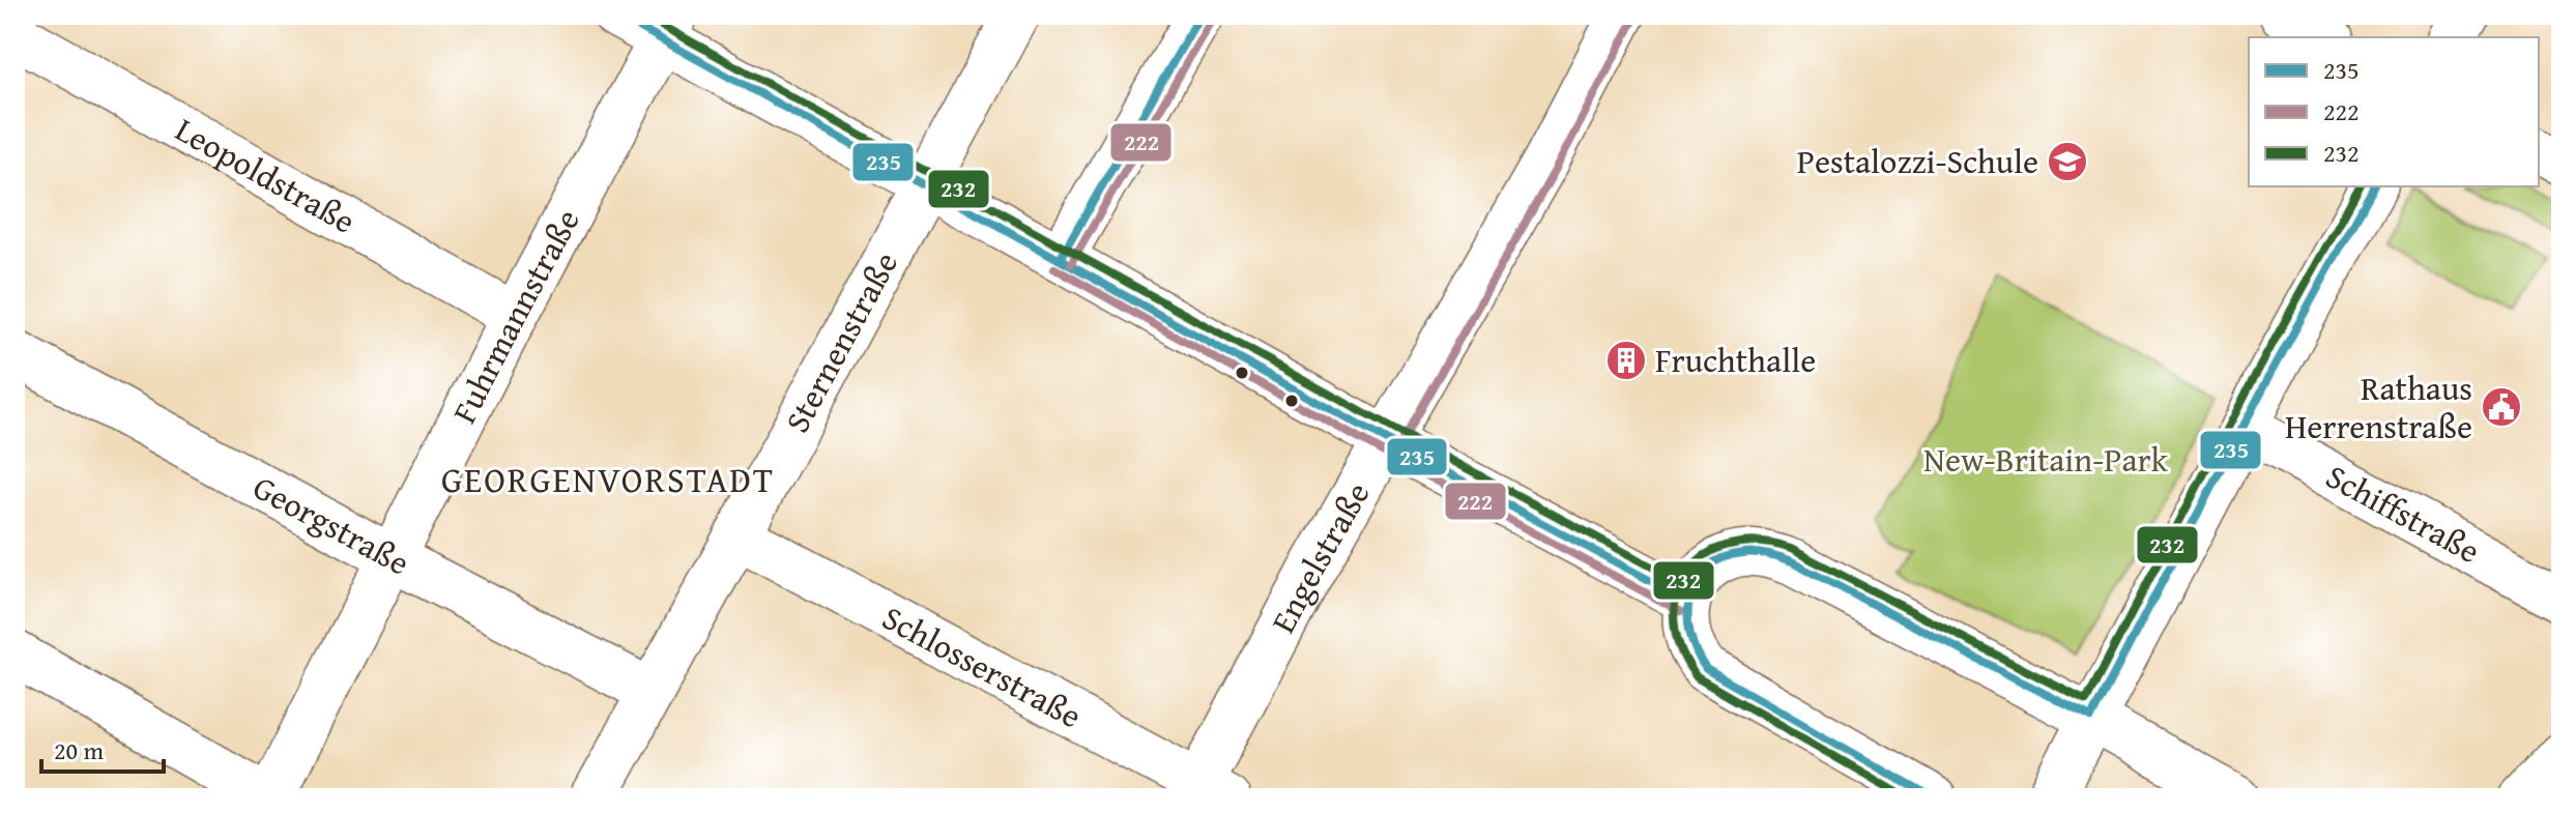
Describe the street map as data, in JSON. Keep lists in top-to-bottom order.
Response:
{
  "streets": {
    "street": [
      "Leopoldstraße",
      "Fuhrmannstraße",
      "Sternenstraße",
      "Schiffstraße",
      "Georgstraße",
      "Engelstraße",
      "Schlosserstraße"
    ]
  },
  "crossings": [
    ["Leopoldstraße", "Fuhrmannstraße"],
    ["Fuhrmannstraße", "Georgstraße"],
    ["Sternenstraße", "Georgstraße"],
    ["Sternenstraße", "Schlosserstraße"],
    ["Engelstraße", "Schlosserstraße"]
  ],
  "districts": ["GEORGENVORSTADT"],
  "parks": ["New-Britain-Park"],
  "places": {
    "school or university": ["Pestalozzi-Schule"],
    "building": ["Fruchthalle"],
    "public building": ["Rathaus Herrenstraße"]
  },
  "lines": ["transit line 235", "transit line 232", "transit line 222"],
  "legend": ["235", "222", "232"],
  "scale_bar": "20 m"
}
